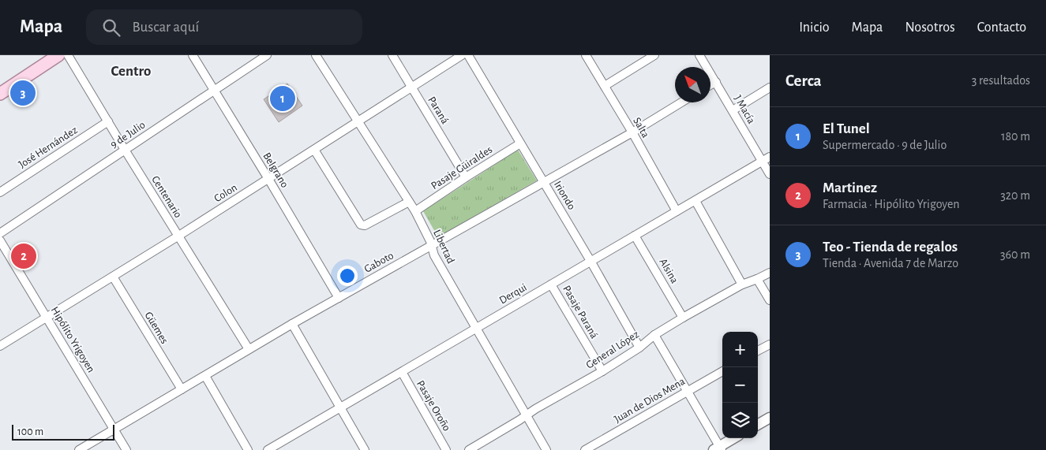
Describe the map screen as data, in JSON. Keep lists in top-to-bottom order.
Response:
{
  "streets": {
    "street": [
      "J Macía",
      "Paraná",
      "Salta",
      "9 de Julio",
      "José Hernández",
      "Pasaje Güiraldes",
      "Belgrano",
      "Colon",
      "Iriondo",
      "Centenario",
      "Libertad",
      "Gaboto",
      "Alsina",
      "Derqui",
      "Pasaje Paraná",
      "Güemes",
      "Hipólito Yrigoyen",
      "General López",
      "Juan de Dios Mena",
      "Pasaje Oroño"
    ]
  },
  "crossings": [
    ["J Macía", "Derqui"],
    ["Paraná", "Pasaje Güiraldes"],
    ["Paraná", "Colon"],
    ["Salta", "Gaboto"],
    ["Salta", "Derqui"],
    ["9 de Julio", "Belgrano"],
    ["9 de Julio", "Centenario"],
    ["José Hernández", "Centenario"],
    ["Pasaje Güiraldes", "Iriondo"],
    ["Pasaje Güiraldes", "Libertad"],
    ["Belgrano", "Colon"],
    ["Belgrano", "Gaboto"],
    ["Colon", "Centenario"],
    ["Colon", "Libertad"],
    ["Colon", "Güemes"],
    ["Colon", "Hipólito Yrigoyen"],
    ["Iriondo", "Gaboto"],
    ["Iriondo", "Derqui"],
    ["Iriondo", "General López"],
    ["Centenario", "Gaboto"],
    ["Libertad", "Gaboto"],
    ["Libertad", "Derqui"],
    ["Libertad", "General López"],
    ["Gaboto", "Güemes"],
    ["Gaboto", "Hipólito Yrigoyen"],
    ["Alsina", "Derqui"],
    ["Alsina", "General López"],
    ["Derqui", "Pasaje Paraná"],
    ["Derqui", "Pasaje Oroño"],
    ["Pasaje Paraná", "General López"]
  ],
  "districts": ["Centro"],
  "scale_bar": "100 m",
  "north": "top left",
  "page": {
    "header": "Mapa",
    "search": "Buscar aquí",
    "nav": [
      "Inicio",
      "Mapa",
      "Nosotros",
      "Contacto"
    ],
    "heading": ["Cerca", "3 resultados"],
    "pins": ["3", "1", "2"],
    "list": [
      {
        "mark": "1",
        "name": "El Tunel",
        "note": "Supermercado · 9 de Julio",
        "value": "180 m"
      },
      {
        "mark": "2",
        "name": "Martinez",
        "note": "Farmacia · Hipólito Yrigoyen",
        "value": "320 m"
      },
      {
        "mark": "3",
        "name": "Teo - Tienda de regalos",
        "note": "Tienda · Avenida 7 de Marzo",
        "value": "360 m"
      }
    ],
    "map_buttons": ["+", "−"],
    "scale": "100 m"
  }
}
